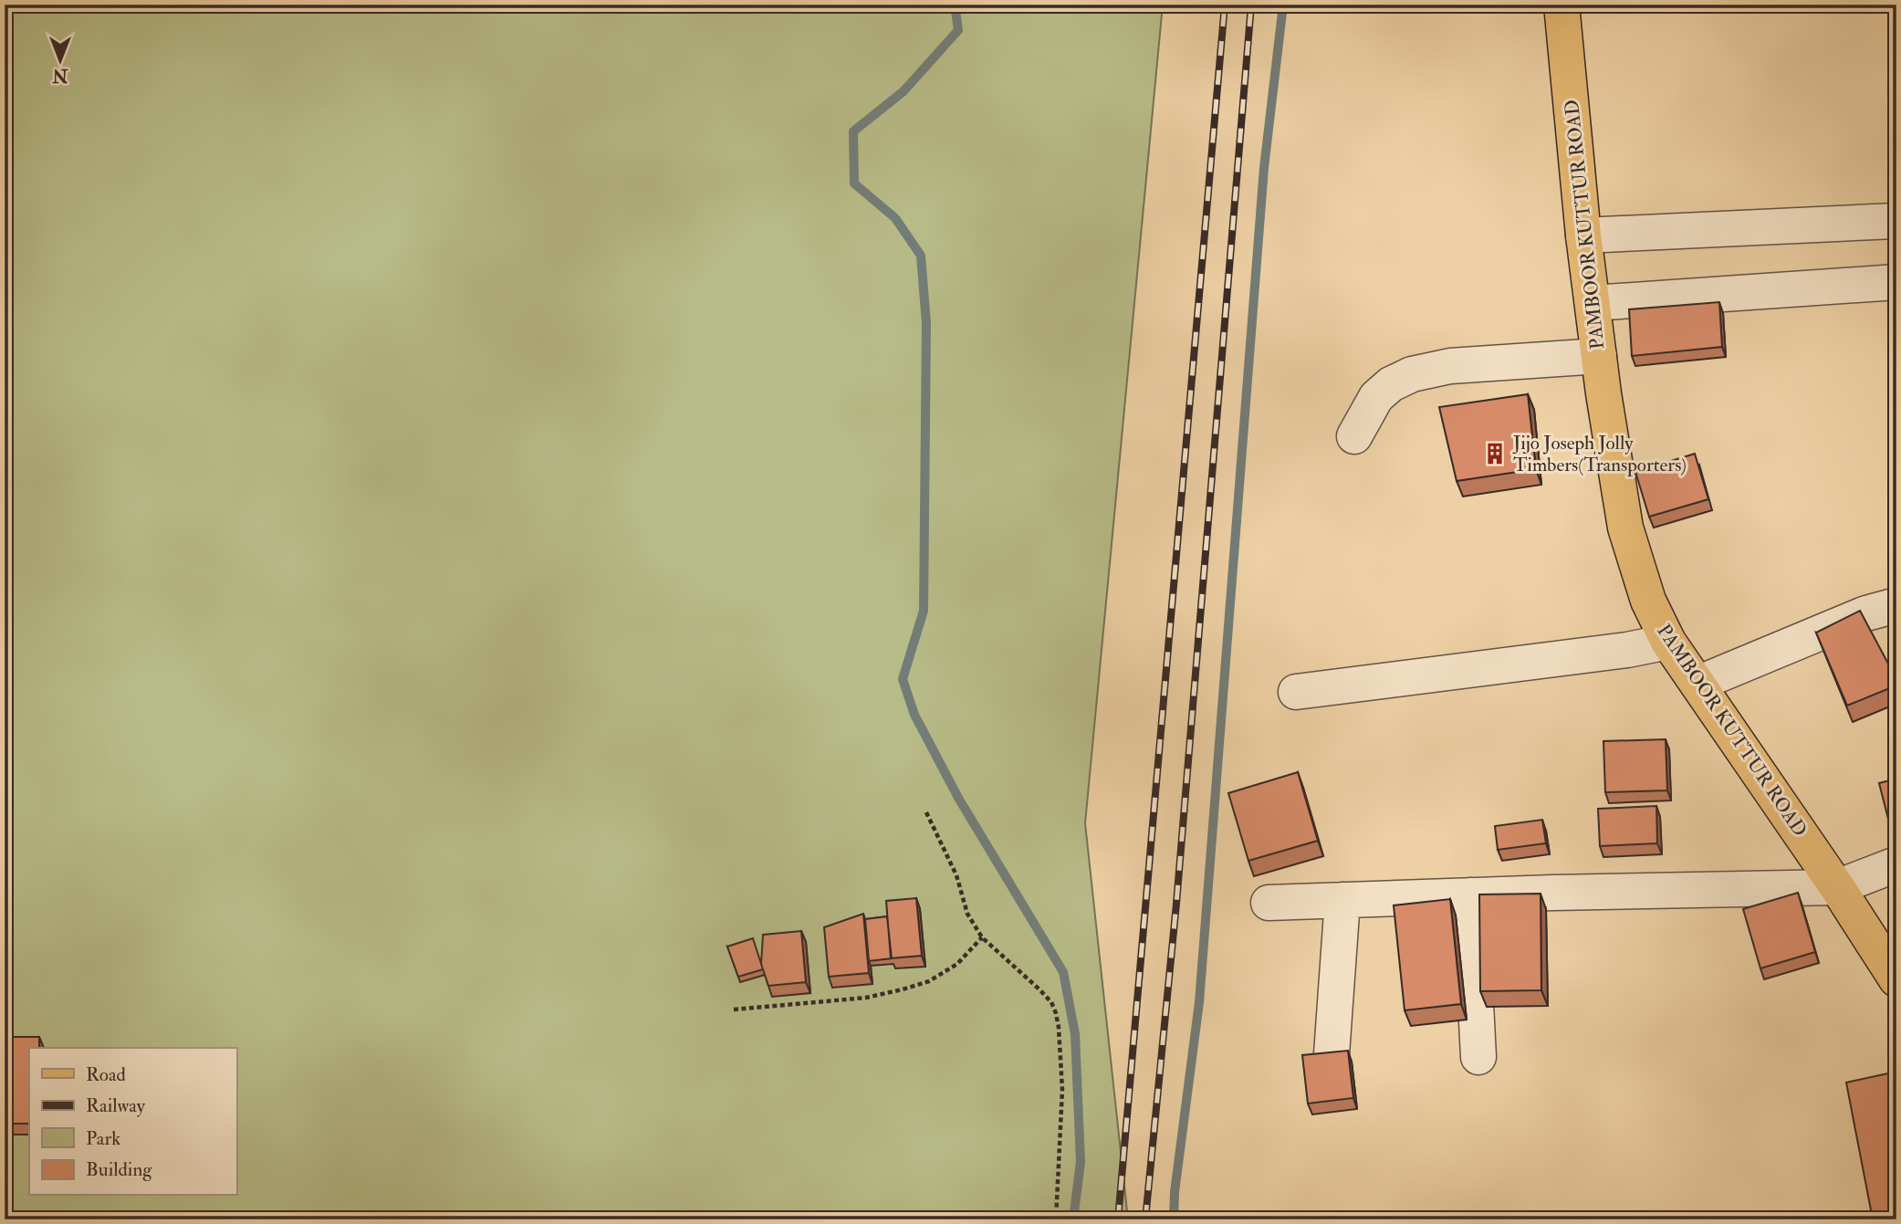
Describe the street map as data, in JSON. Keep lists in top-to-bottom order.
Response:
{
  "streets": {
    "main road": ["PAMBOOR KUTTUR ROAD"]
  },
  "places": {
    "building": ["Jijo Joseph Jolly Timbers(Transporters)"]
  },
  "legend": [
    "Road",
    "Railway",
    "Park",
    "Building"
  ],
  "north": "bottom"
}
